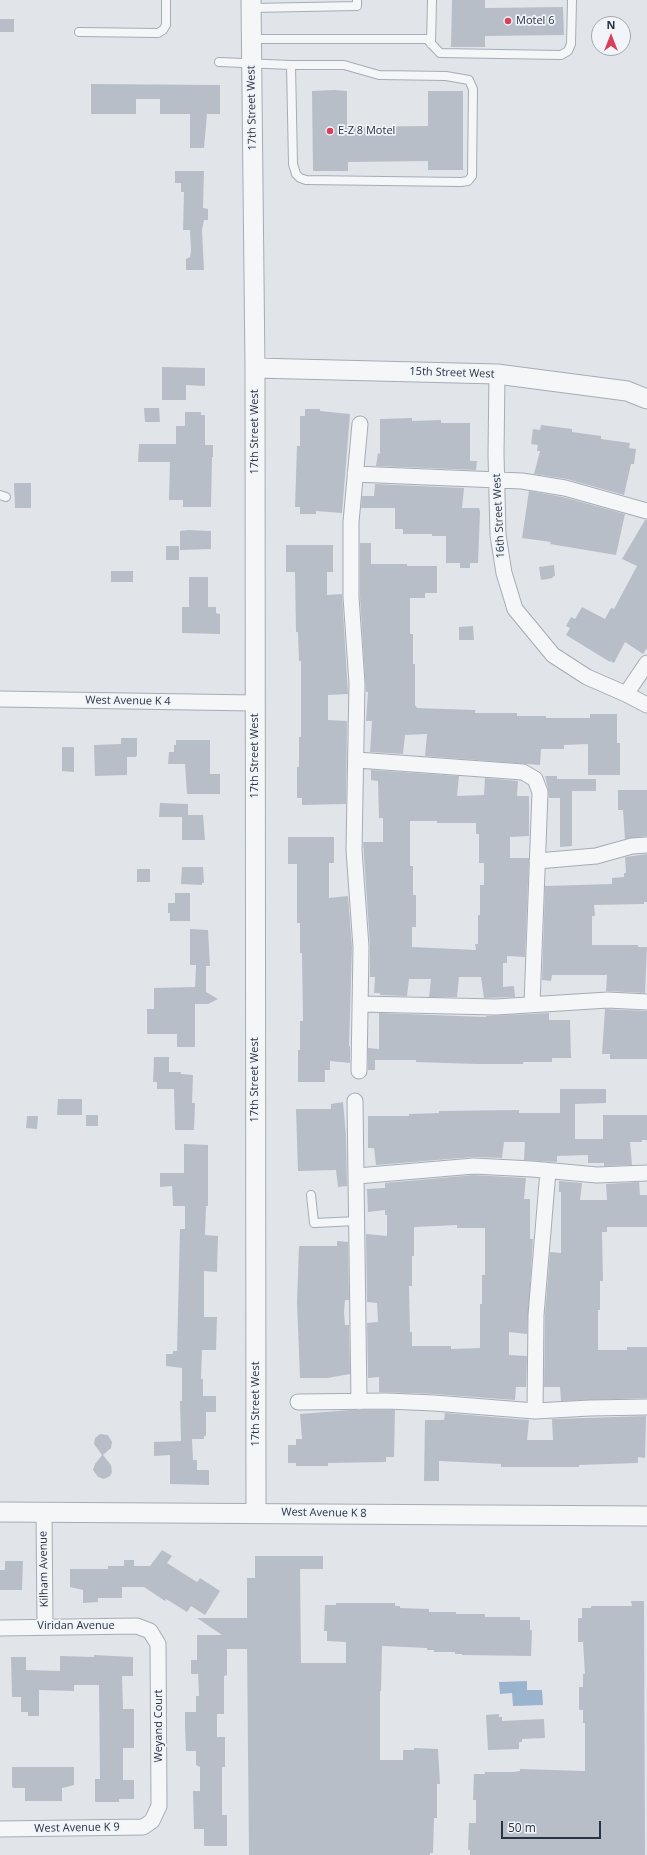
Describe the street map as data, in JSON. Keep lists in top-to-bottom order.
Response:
{
  "streets": {
    "street": [
      "17th Street West",
      "15th Street West",
      "16th Street West",
      "West Avenue K 4",
      "West Avenue K 8",
      "Kilham Avenue",
      "Viridan Avenue",
      "Weyand Court",
      "West Avenue K 9"
    ]
  },
  "crossings": [
    ["17th Street West", "15th Street West"],
    ["17th Street West", "West Avenue K 4"],
    ["17th Street West", "West Avenue K 8"],
    ["15th Street West", "16th Street West"],
    ["West Avenue K 8", "Kilham Avenue"],
    ["Kilham Avenue", "Viridan Avenue"],
    ["Viridan Avenue", "Weyand Court"],
    ["Weyand Court", "West Avenue K 9"]
  ],
  "places": ["Motel 6", "E-Z 8 Motel"],
  "scale_bar": "50 m",
  "north": "top"
}
